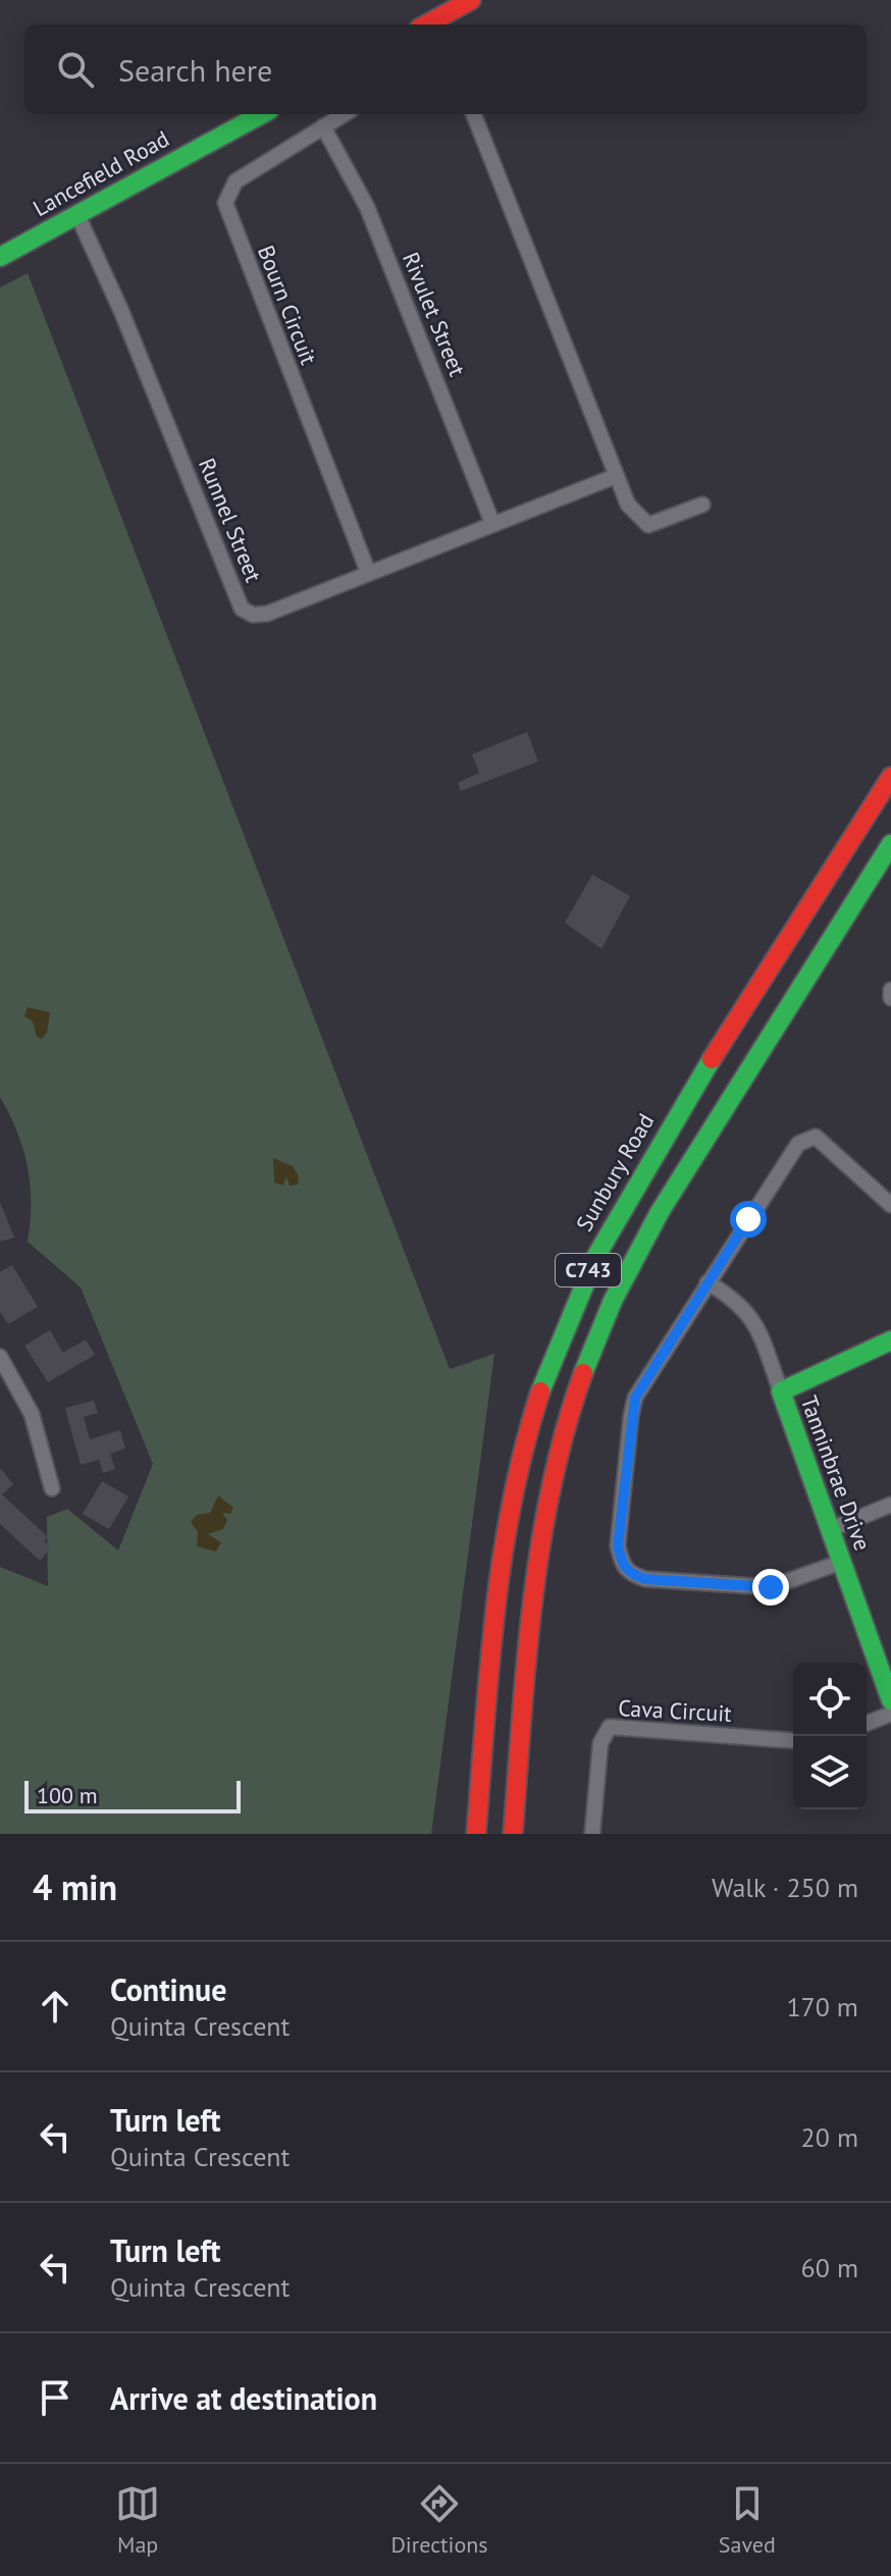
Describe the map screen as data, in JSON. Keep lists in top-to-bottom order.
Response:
{
  "streets": {
    "main road": [
      "Lancefield Road",
      "Sunbury Road",
      "C743",
      "Tanninbrae Drive"
    ],
    "street": [
      "Bourn Circuit",
      "Rivulet Street",
      "Runnel Street",
      "Cava Circuit"
    ]
  },
  "crossings": [
    ["Lancefield Road", "Runnel Street"],
    ["Bourn Circuit", "Rivulet Street"],
    ["Bourn Circuit", "Runnel Street"],
    ["Rivulet Street", "Runnel Street"]
  ],
  "scale_bar": "100 m",
  "page": {
    "search": "Search here",
    "scale": "100 m",
    "heading": ["4 min", "Walk · 250 m"],
    "list": [
      ["Continue", "Quinta Crescent", "170 m"],
      ["Turn left", "Quinta Crescent", "20 m"],
      ["Turn left", "Quinta Crescent", "60 m"],
      "Arrive at destination"
    ],
    "nav": ["Map", "Directions", "Saved"]
  }
}
